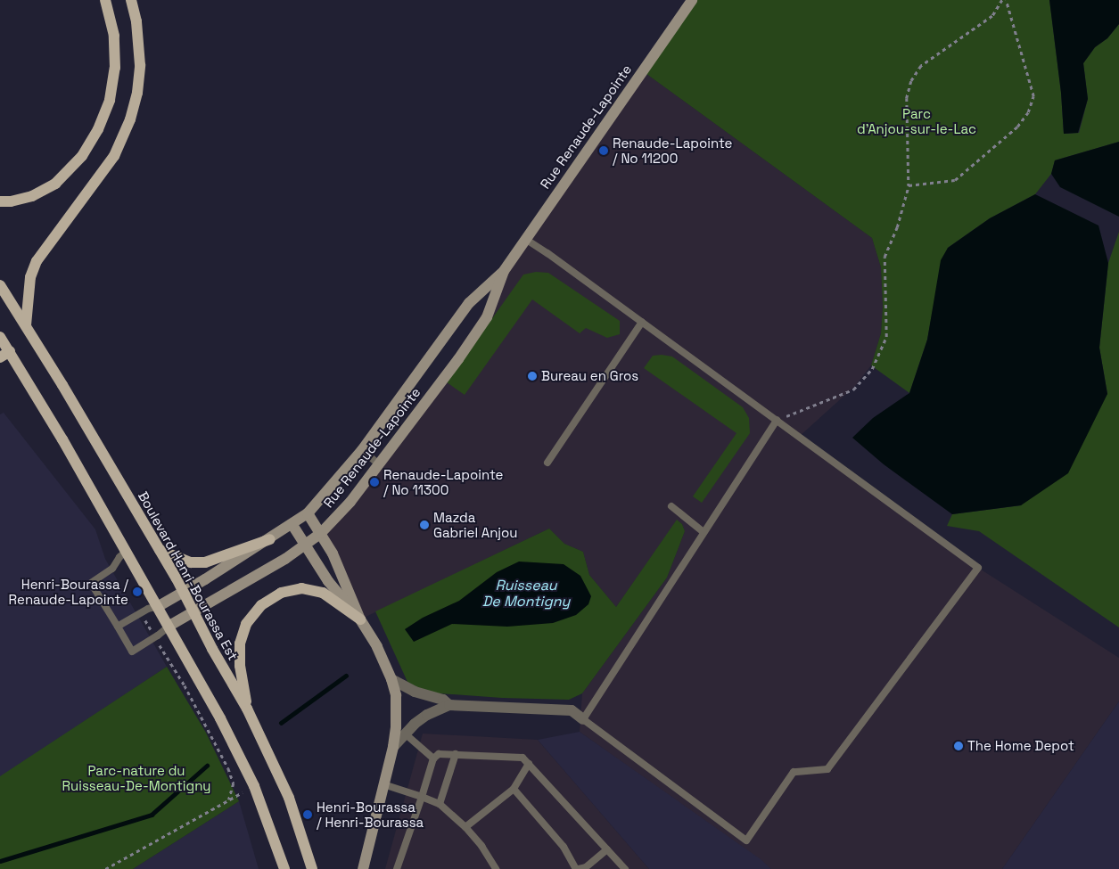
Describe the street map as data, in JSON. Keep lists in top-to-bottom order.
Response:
{
  "streets": {
    "main road": ["Boulevard Henri-Bourassa Est"],
    "street": ["Rue Renaude-Lapointe"]
  },
  "crossings": [
    ["Rue Renaude-Lapointe", "Boulevard Henri-Bourassa Est"]
  ],
  "water": ["Ruisseau De Montigny"],
  "parks": ["Parc d'Anjou-sur-le-Lac", "Parc-nature du Ruisseau-De-Montigny"],
  "places": [
    "Renaude-Lapointe / No 11200",
    "Bureau en Gros",
    "Renaude-Lapointe / No 11300",
    "Mazda Gabriel Anjou",
    "Henri-Bourassa / Renaude-Lapointe",
    "The Home Depot",
    "Henri-Bourassa / Henri-Bourassa"
  ]
}
